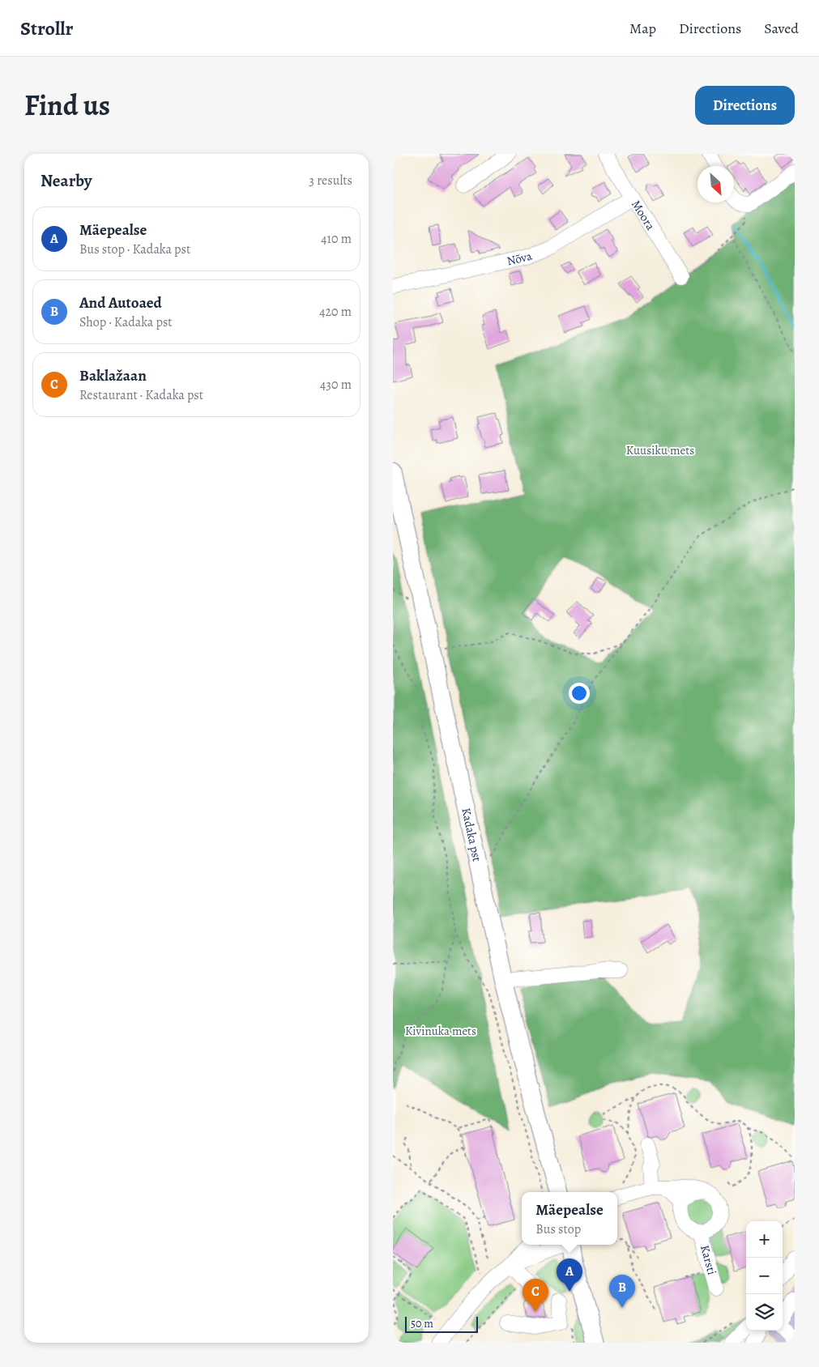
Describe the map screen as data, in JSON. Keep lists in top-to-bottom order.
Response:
{
  "streets": {
    "main road": ["Kadaka pst"],
    "street": ["Moora", "Nõva", "Karsti"]
  },
  "crossings": [
    ["Moora", "Nõva"]
  ],
  "parks": ["Kuusiku mets", "Kivinuka mets"],
  "scale_bar": "50 m",
  "north": "bottom right",
  "page": {
    "header": "Strollr",
    "nav": ["Map", "Directions", "Saved"],
    "title": "Find us",
    "buttons": "Directions",
    "heading": ["Nearby", "3 results"],
    "list": [
      {
        "mark": "A",
        "name": "Mäepealse",
        "note": "Bus stop · Kadaka pst",
        "value": "410 m"
      },
      {
        "mark": "B",
        "name": "And Autoaed",
        "note": "Shop · Kadaka pst",
        "value": "420 m"
      },
      {
        "mark": "C",
        "name": "Baklažaan",
        "note": "Restaurant · Kadaka pst",
        "value": "430 m"
      }
    ],
    "popup": ["Mäepealse", "Bus stop"],
    "map_buttons": ["+", "−"],
    "pins": ["A", "B", "C"],
    "scale": "50 m"
  }
}
